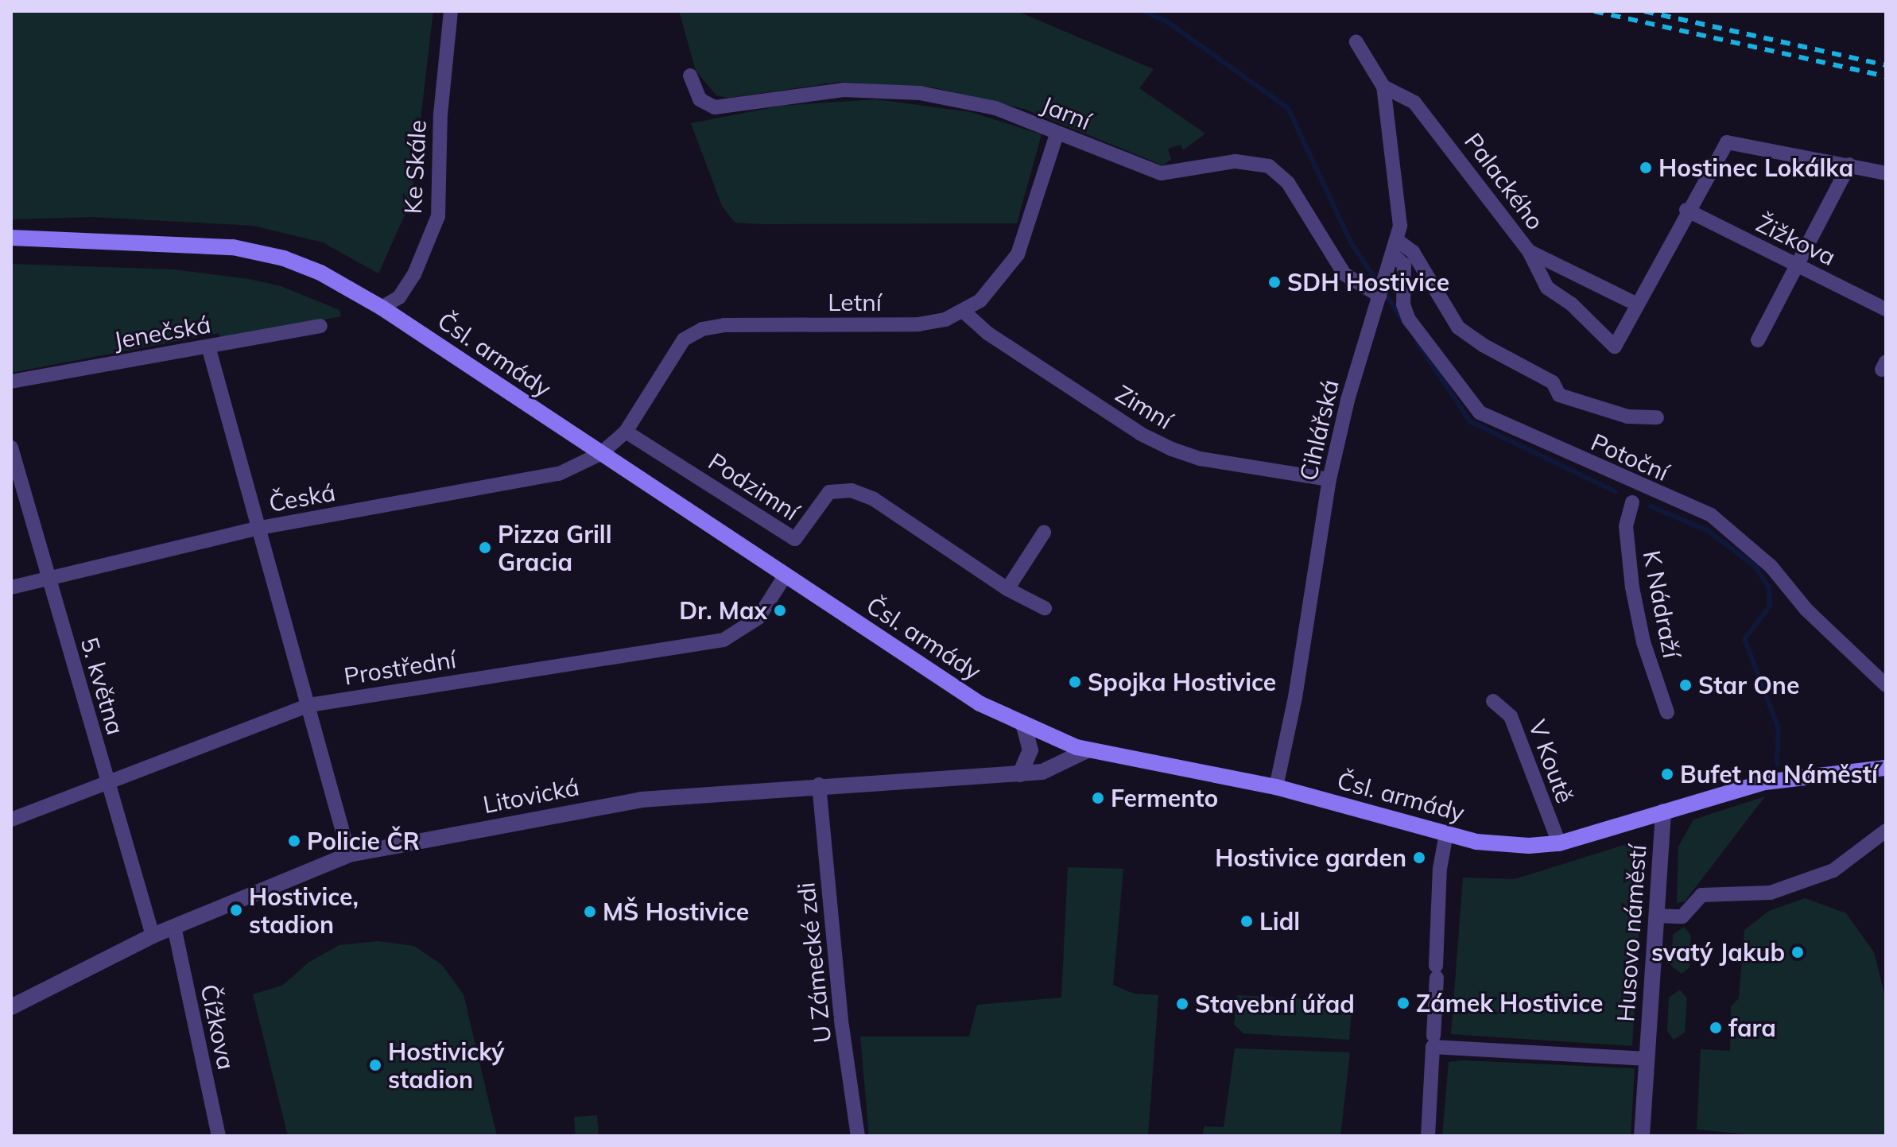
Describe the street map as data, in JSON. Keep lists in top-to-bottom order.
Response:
{
  "streets": {
    "main road": ["Čsl. armády"],
    "street": [
      "Jarní",
      "Ke Skále",
      "Palackého",
      "Žižkova",
      "Letní",
      "Jenečská",
      "Zimní",
      "Cihlářská",
      "Potoční",
      "Podzimní",
      "Česká",
      "K Nádraží",
      "Prostřední",
      "5. května",
      "V Koutě",
      "Litovická",
      "Husovo náměstí",
      "U Zámecké zdi",
      "Čížkova"
    ]
  },
  "crossings": [
    ["Jarní", "Letní"],
    ["Jarní", "Cihlářská"],
    ["Ke Skále", "Čsl. armády"],
    ["Palackého", "Cihlářská"],
    ["Letní", "Čsl. armády"],
    ["Letní", "Zimní"],
    ["Letní", "Podzimní"],
    ["Letní", "Česká"],
    ["Čsl. armády", "Cihlářská"],
    ["Čsl. armády", "Česká"],
    ["Čsl. armády", "Prostřední"],
    ["Čsl. armády", "V Koutě"],
    ["Čsl. armády", "Litovická"],
    ["Čsl. armády", "Husovo náměstí"],
    ["Zimní", "Cihlářská"],
    ["Cihlářská", "Potoční"],
    ["Česká", "5. května"],
    ["Prostřední", "5. května"],
    ["5. května", "Litovická"],
    ["Litovická", "U Zámecké zdi"],
    ["Litovická", "Čížkova"]
  ],
  "places": [
    "Hostinec Lokálka",
    "SDH Hostivice",
    "Pizza Grill Gracia",
    "Dr. Max",
    "Spojka Hostivice",
    "Star One",
    "Bufet na Náměstí",
    "Fermento",
    "Policie ČR",
    "Hostivice garden",
    "Hostivice, stadion",
    "MŠ Hostivice",
    "Lidl",
    "svatý Jakub",
    "Zámek Hostivice",
    "Stavební úřad",
    "fara",
    "Hostivický stadion"
  ]
}
